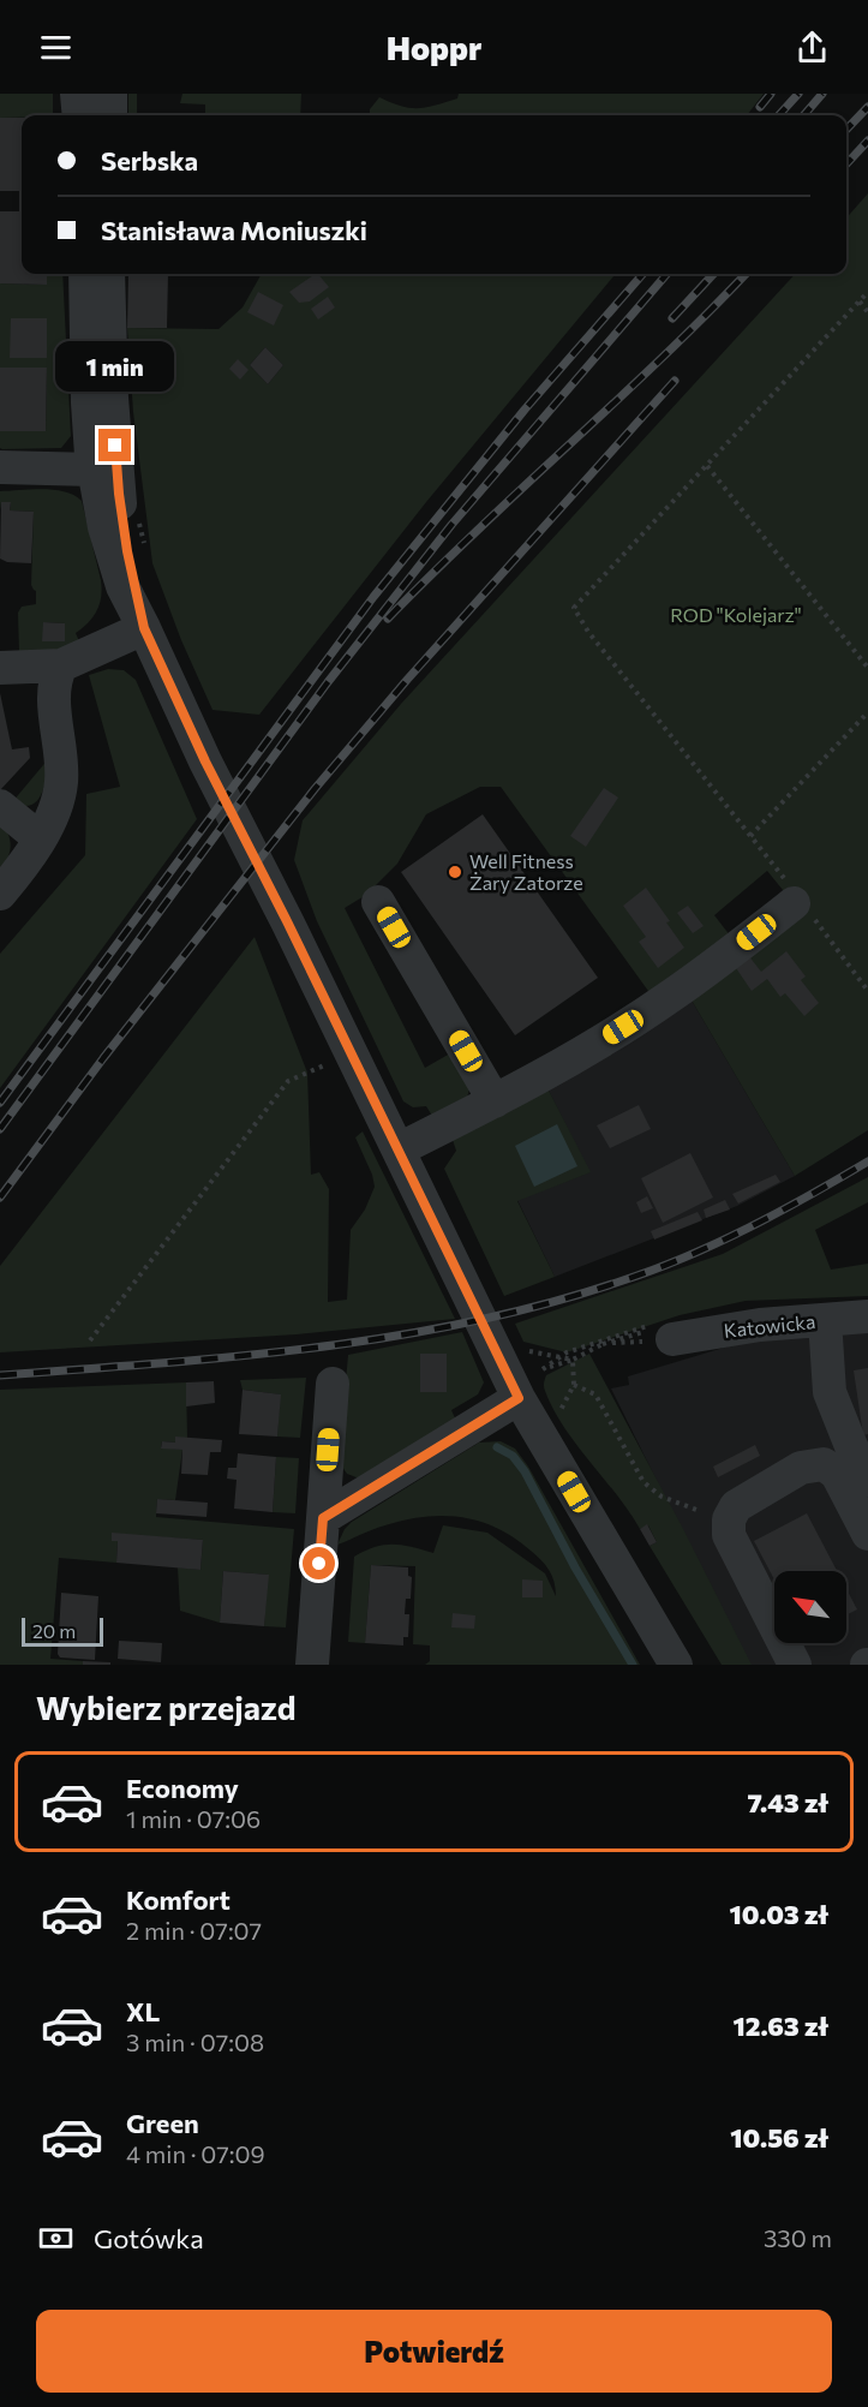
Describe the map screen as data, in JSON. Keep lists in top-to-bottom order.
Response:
{
  "streets": {
    "street": ["Katowicka"]
  },
  "parks": ["ROD \"Kolejarz\""],
  "places": ["Well Fitness Żary Zatorze"],
  "scale_bar": "20 m",
  "north": "top left",
  "page": {
    "header": "Hoppr",
    "banner": ["Serbska", "Stanisława Moniuszki"],
    "bubble": "1 min",
    "scale": "20 m",
    "heading": "Wybierz przejazd",
    "list": [
      {
        "name": "Economy",
        "note": "1 min · 07:06",
        "value": "7.43 zł"
      },
      {
        "name": "Komfort",
        "note": "2 min · 07:07",
        "value": "10.03 zł"
      },
      {
        "name": "XL",
        "note": "3 min · 07:08",
        "value": "12.63 zł"
      },
      {
        "name": "Green",
        "note": "4 min · 07:09",
        "value": "10.56 zł"
      }
    ],
    "pay": ["Gotówka", "330 m"],
    "buttons": "Potwierdź"
  }
}
